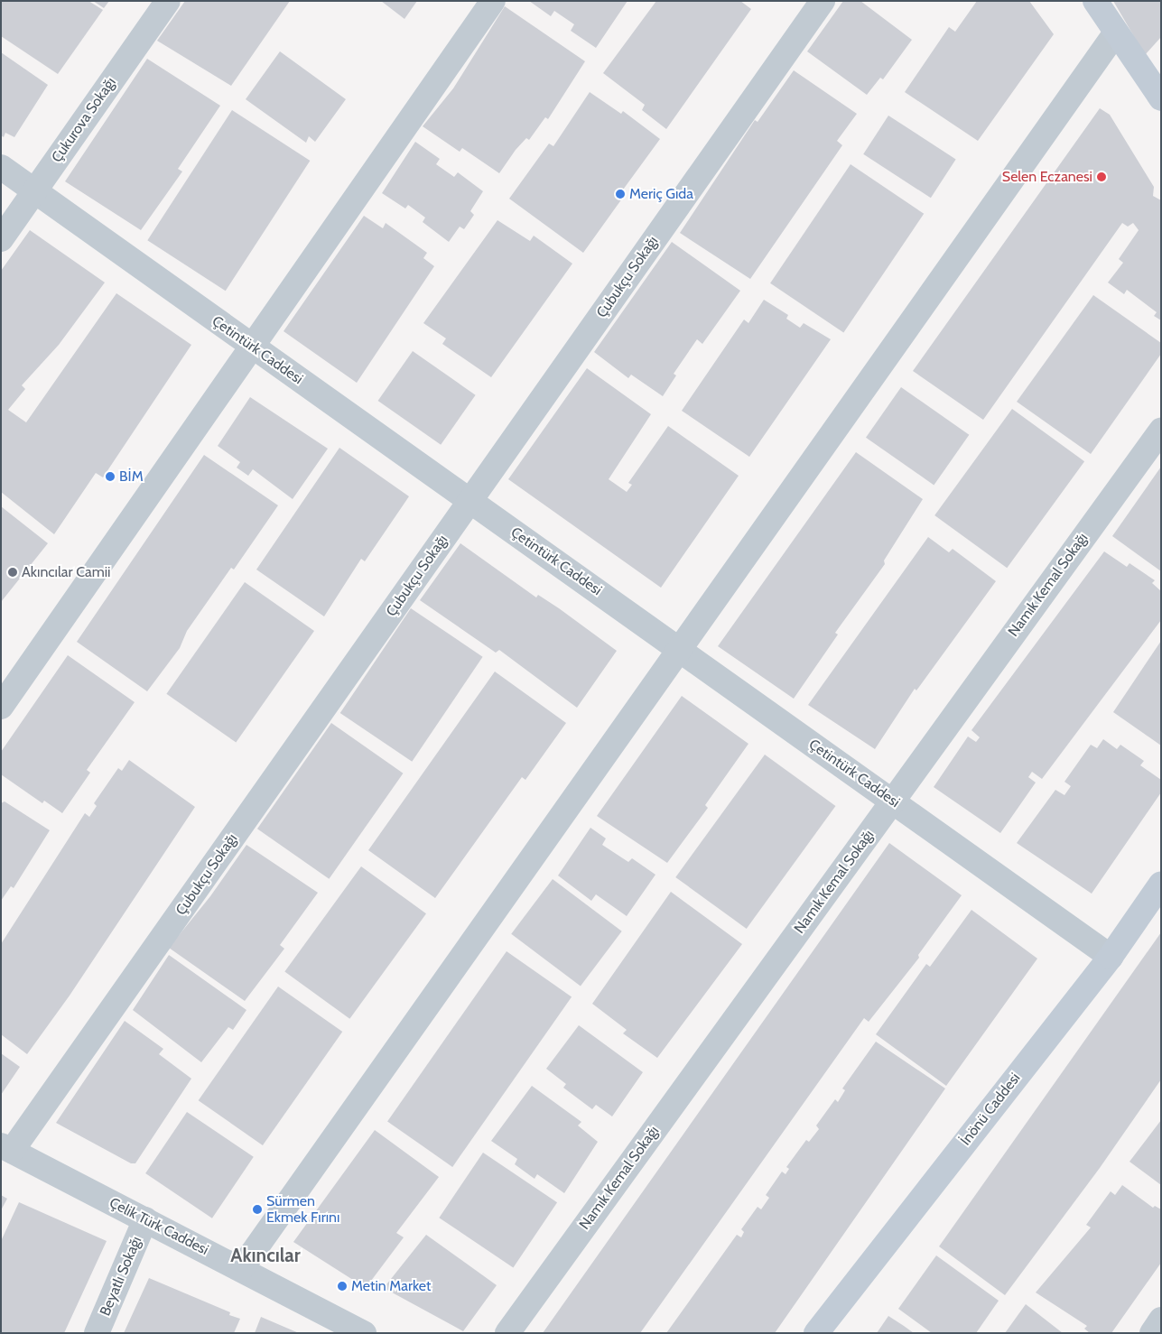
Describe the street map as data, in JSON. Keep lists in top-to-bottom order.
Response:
{
  "streets": {
    "street": [
      "Çukurova Sokağı",
      "Çubukçu Sokağı",
      "Çetintürk Caddesi",
      "Namık Kemal Sokağı",
      "İnönü Caddesi",
      "Çelik Türk Caddesi",
      "Beyatlı Sokağı"
    ]
  },
  "crossings": [
    ["Çukurova Sokağı", "Çetintürk Caddesi"],
    ["Çubukçu Sokağı", "Çetintürk Caddesi"],
    ["Çubukçu Sokağı", "Çelik Türk Caddesi"],
    ["Çetintürk Caddesi", "Namık Kemal Sokağı"],
    ["Çetintürk Caddesi", "İnönü Caddesi"],
    ["Çelik Türk Caddesi", "Beyatlı Sokağı"]
  ],
  "districts": ["Akıncılar"],
  "places": [
    "Selen Eczanesi",
    "Meriç Gıda",
    "BİM",
    "Akıncılar Camii",
    "Sürmen Ekmek Fırını",
    "Metin Market"
  ]
}
